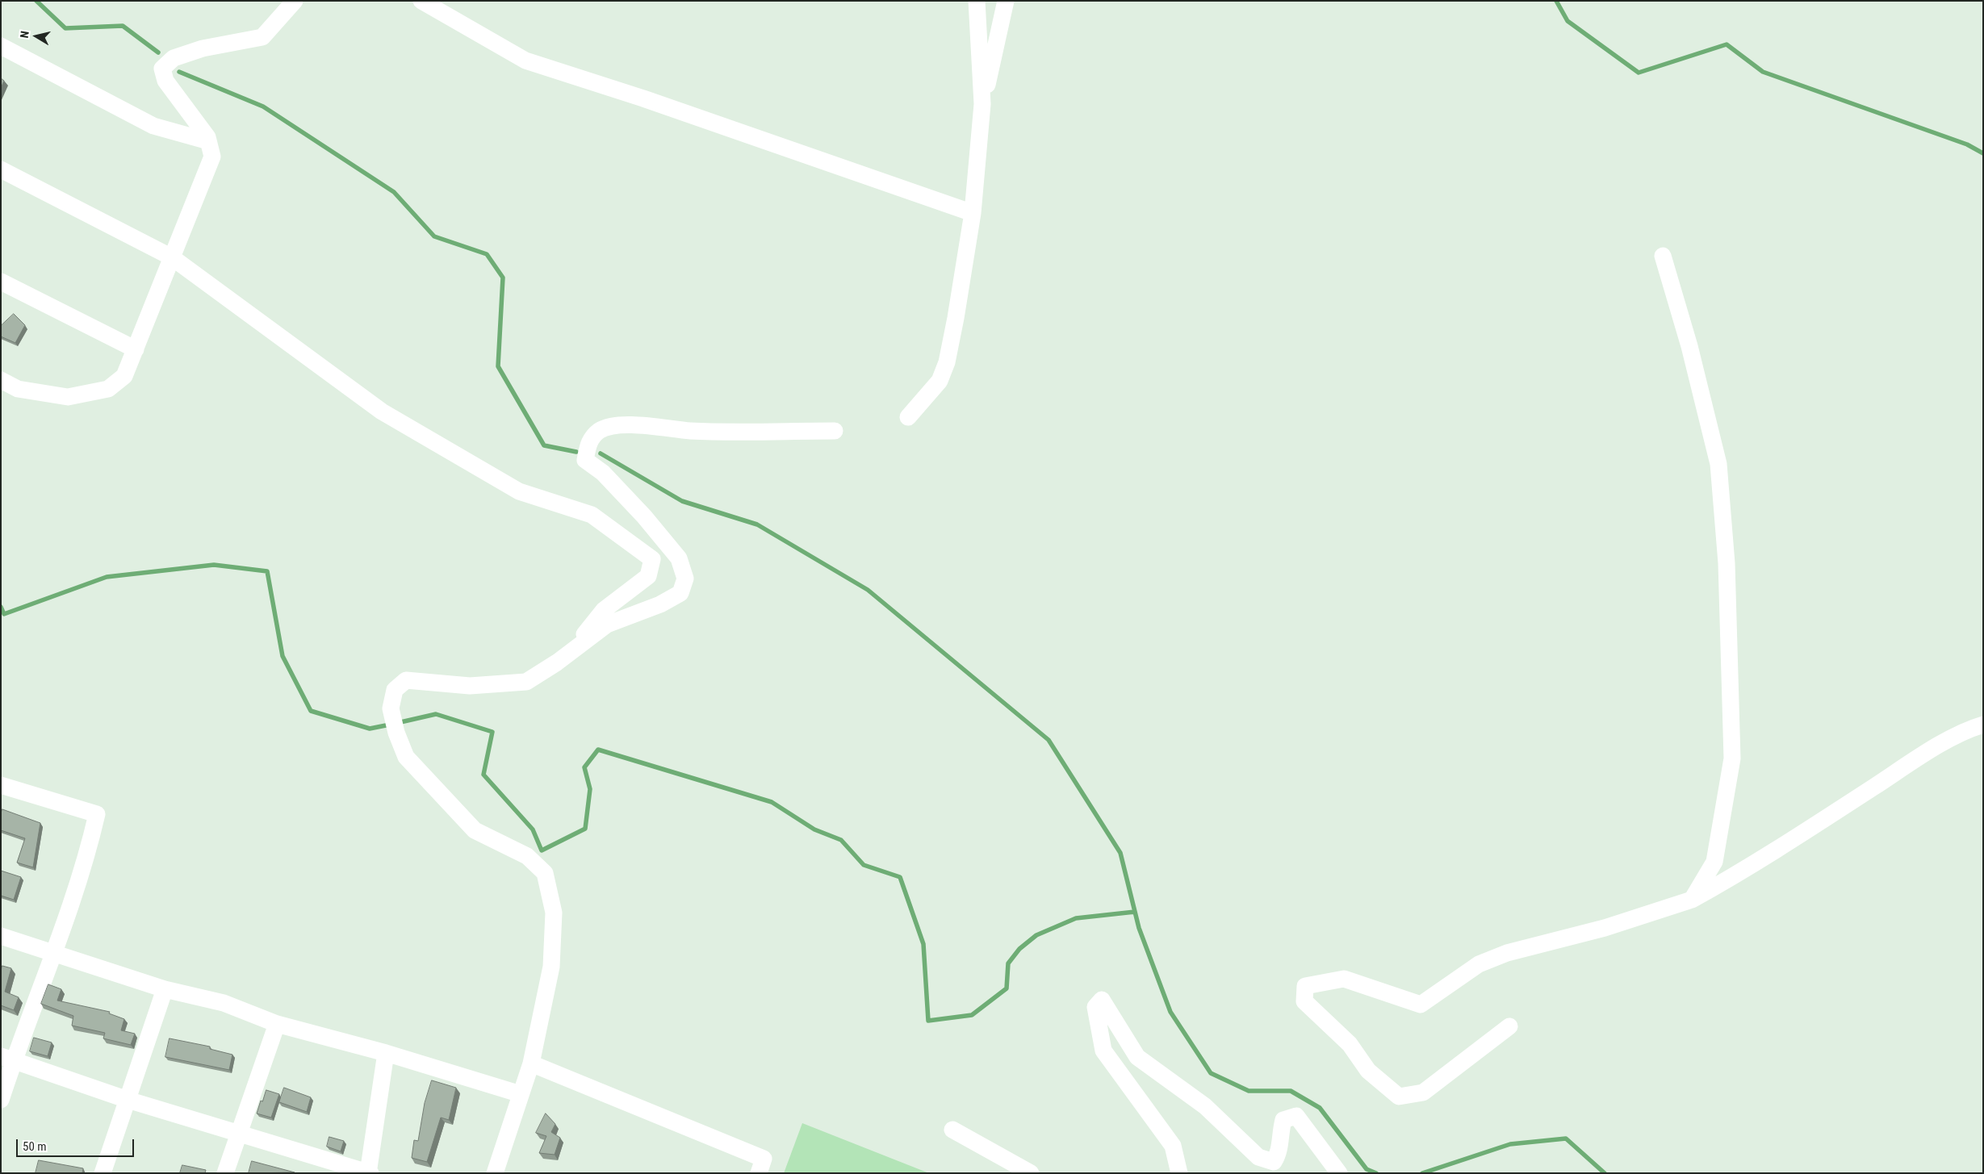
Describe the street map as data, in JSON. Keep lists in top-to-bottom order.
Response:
{
  "scale_bar": "50 m",
  "north": "left"
}
